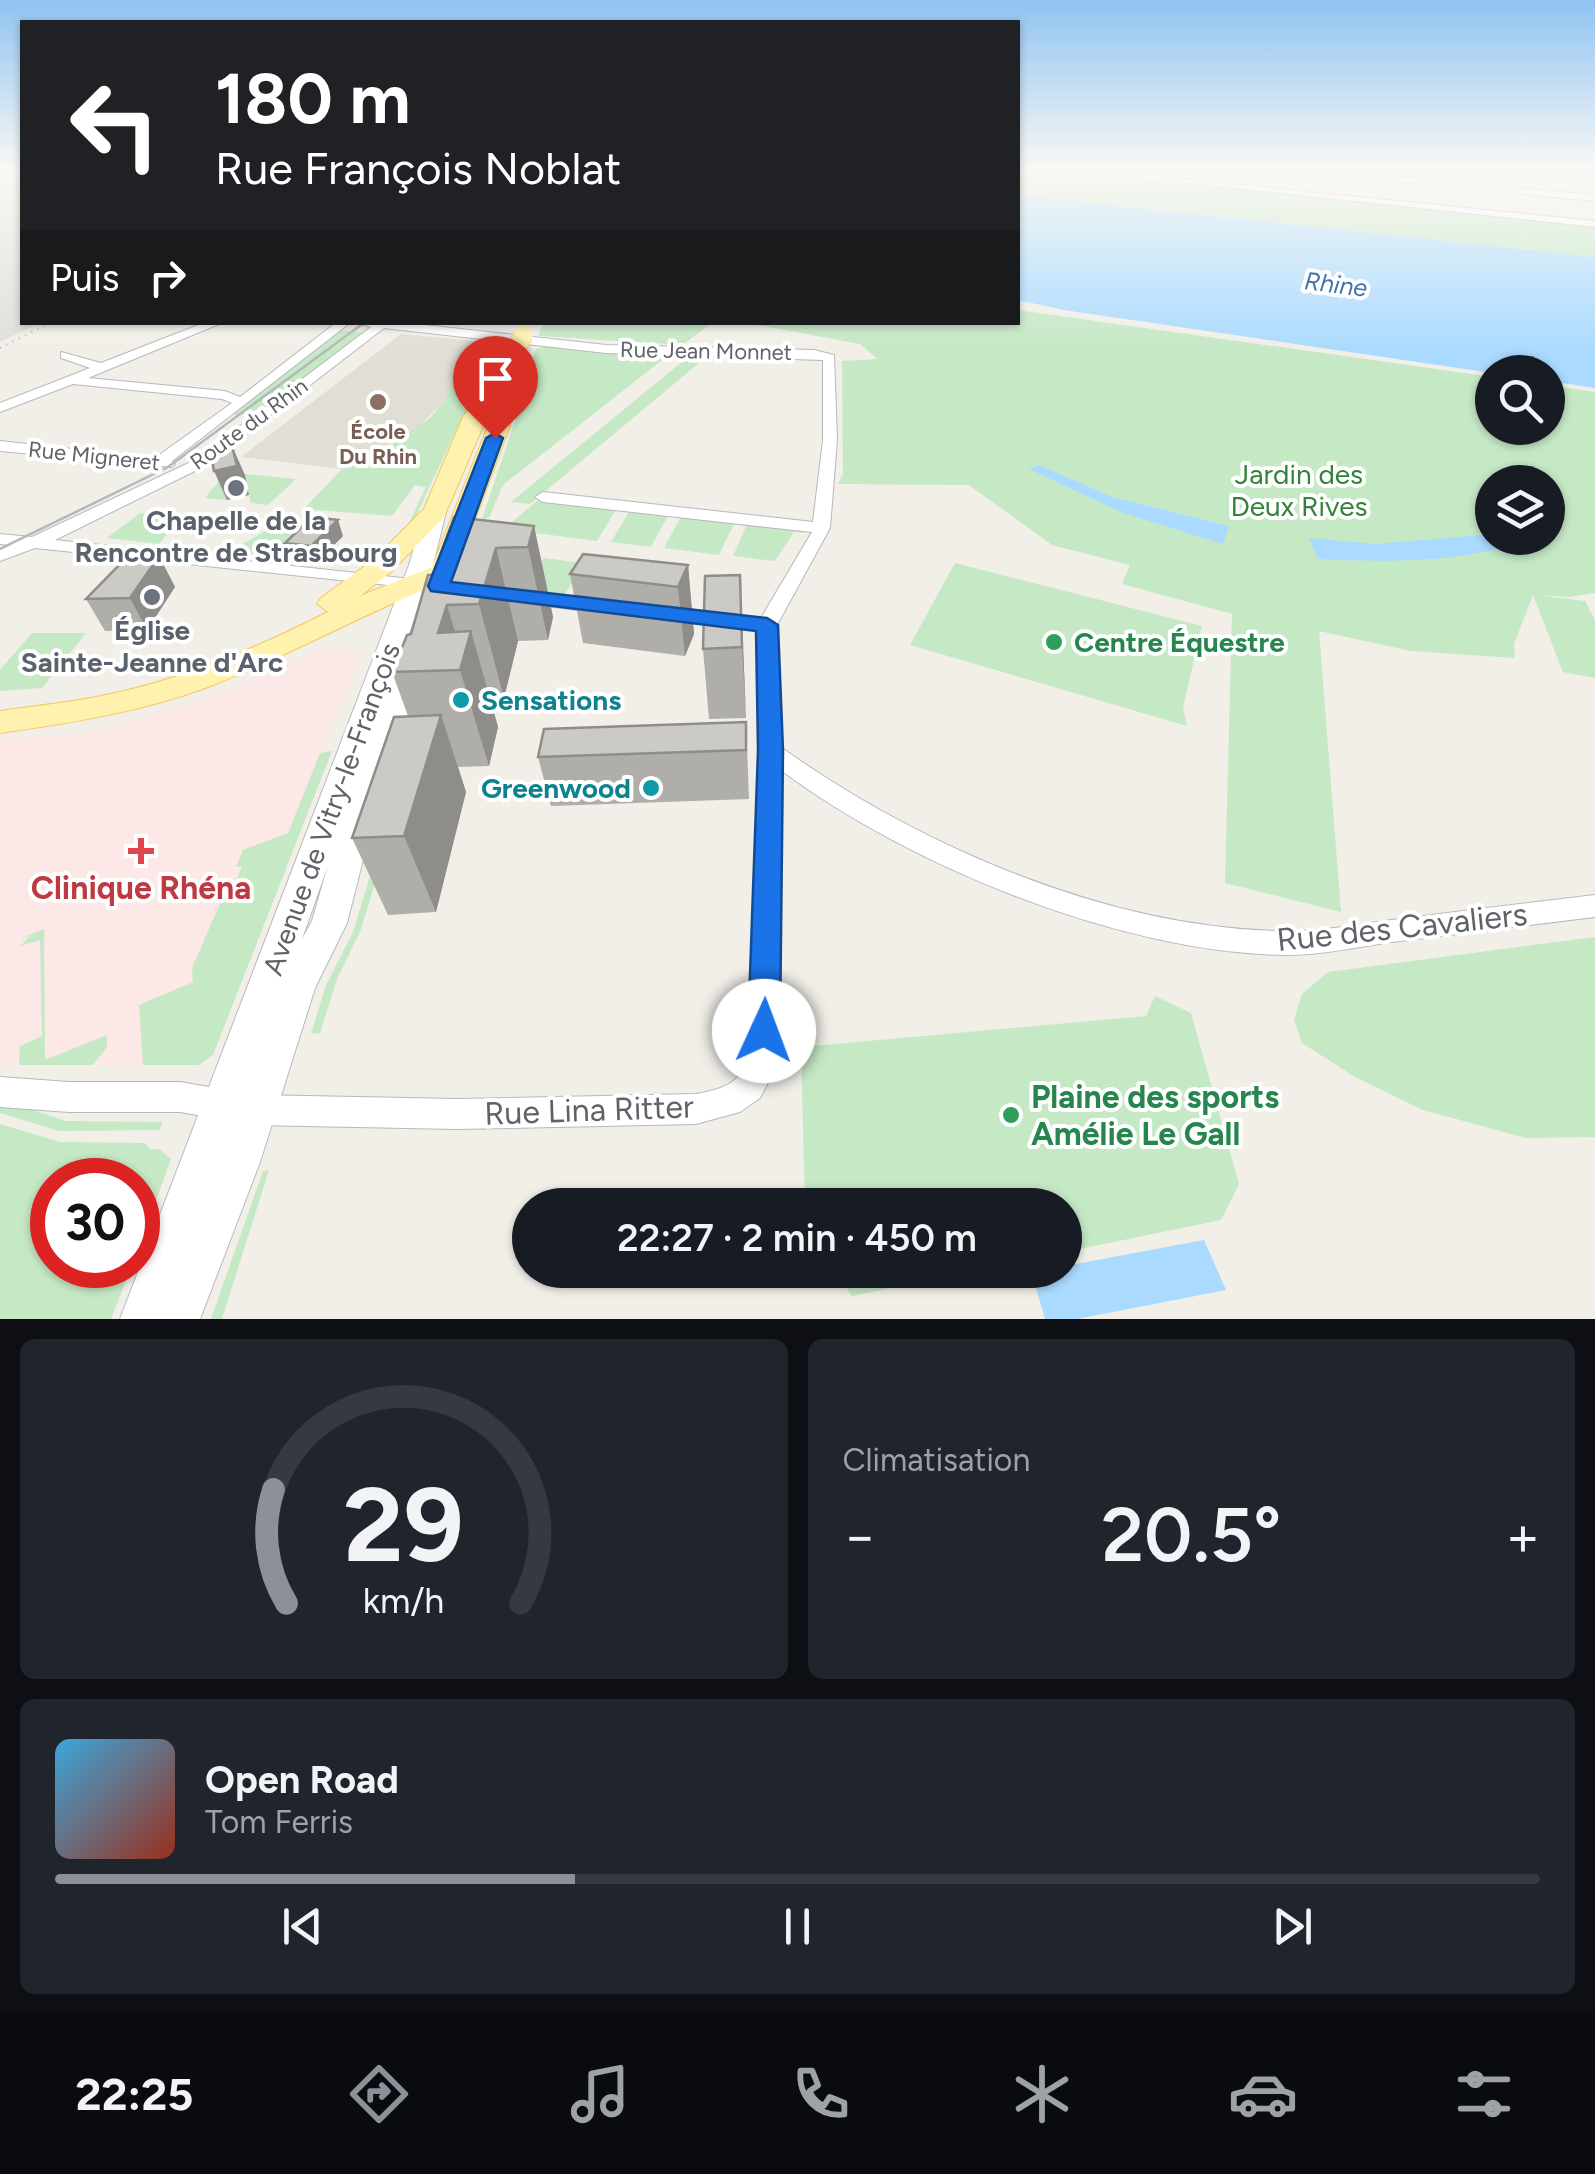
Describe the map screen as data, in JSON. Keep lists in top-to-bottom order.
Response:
{
  "streets": {
    "main road": ["Avenue de Vitry-le-François"],
    "street": [
      "Rue Jean Monnet",
      "Route du Rhin",
      "Rue Migneret",
      "Rue des Cavaliers",
      "Rue Lina Ritter"
    ]
  },
  "crossings": [
    ["Rue Jean Monnet", "Route du Rhin"],
    ["Rue Jean Monnet", "Rue Lina Ritter"],
    ["Route du Rhin", "Rue Migneret"],
    ["Avenue de Vitry-le-François", "Rue Lina Ritter"],
    ["Rue des Cavaliers", "Rue Lina Ritter"]
  ],
  "water": ["Rhine"],
  "parks": ["Jardin des Deux Rives"],
  "places": {
    "other": [
      "École Du Rhin",
      "Chapelle de la Rencontre de Strasbourg",
      "Église Sainte-Jeanne d'Arc",
      "Centre Équestre",
      "Sensations",
      "Greenwood",
      "Plaine des sports Amélie Le Gall"
    ],
    "health": ["Clinique Rhéna"]
  },
  "page": {
    "turn": ["180 m", "Rue François Noblat"],
    "then": "Puis",
    "limit": "30",
    "trip": "22:27 · 2 min · 450 m",
    "tile": "Climatisation",
    "heat": ["−", "20.5°", "+"],
    "song": ["Open Road", "Tom Ferris"],
    "tabs": "22:25",
    "gauge": ["29", "km/h"]
  }
}
